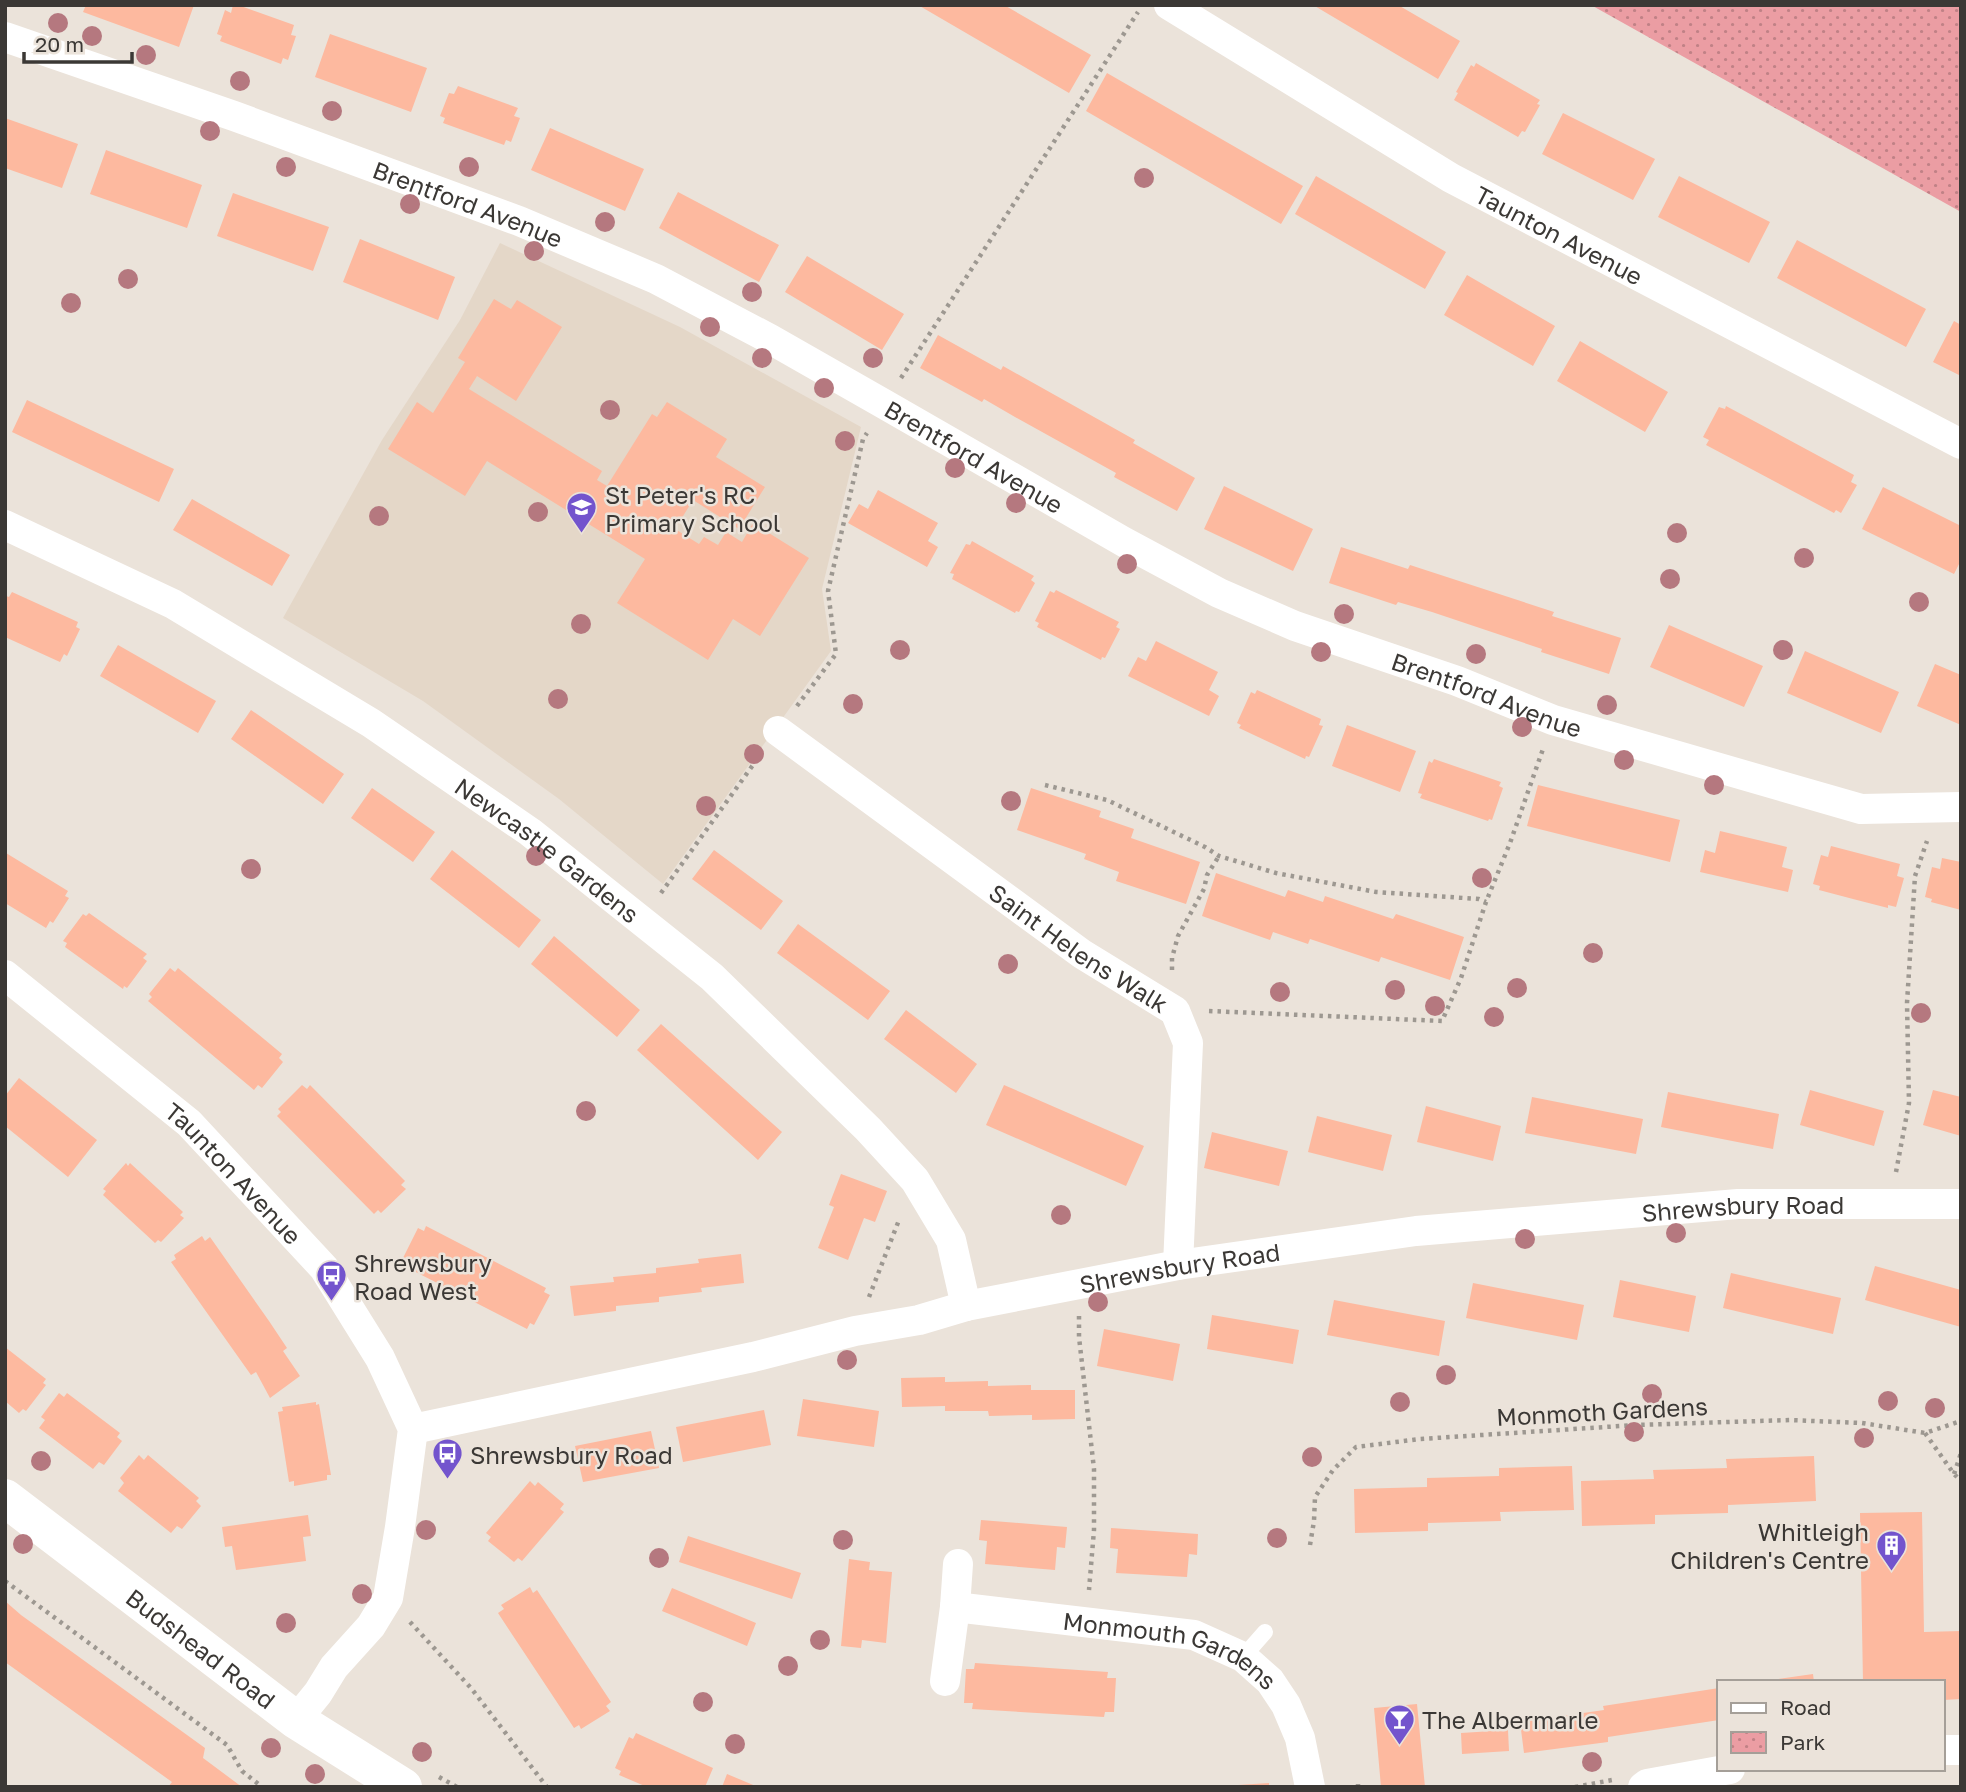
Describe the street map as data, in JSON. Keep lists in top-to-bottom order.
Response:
{
  "streets": {
    "street": [
      "Brentford Avenue",
      "Taunton Avenue",
      "Newcastle Gardens",
      "Saint Helens Walk",
      "Shrewsbury Road",
      "Budshead Road",
      "Monmouth Gardens"
    ],
    "path": ["Monmoth Gardens"]
  },
  "crossings": [
    ["Taunton Avenue", "Shrewsbury Road"],
    ["Newcastle Gardens", "Shrewsbury Road"],
    ["Saint Helens Walk", "Shrewsbury Road"]
  ],
  "places": {
    "school or university": ["St Peter's RC Primary School"],
    "bus stop": ["Shrewsbury Road West", "Shrewsbury Road"],
    "building": ["Whitleigh Children's Centre"],
    "bar": ["The Albermarle"]
  },
  "legend": ["Road", "Park"],
  "scale_bar": "20 m"
}
